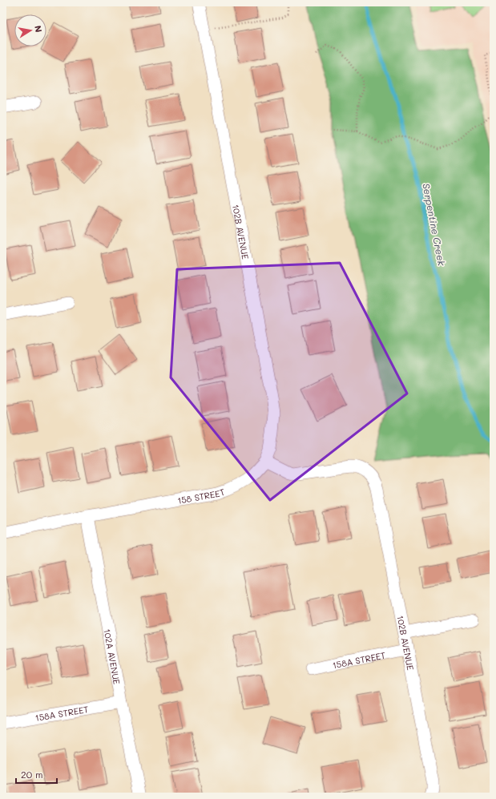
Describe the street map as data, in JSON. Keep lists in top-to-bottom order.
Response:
{
  "streets": {
    "street": [
      "102B AVENUE",
      "158 STREET",
      "102A AVENUE",
      "158A STREET"
    ]
  },
  "crossings": [
    ["102B AVENUE", "158 STREET"],
    ["102B AVENUE", "158A STREET"],
    ["158 STREET", "102A AVENUE"],
    ["102A AVENUE", "158A STREET"]
  ],
  "water": ["Serpentine Creek"],
  "scale_bar": "20 m",
  "north": "right"
}
